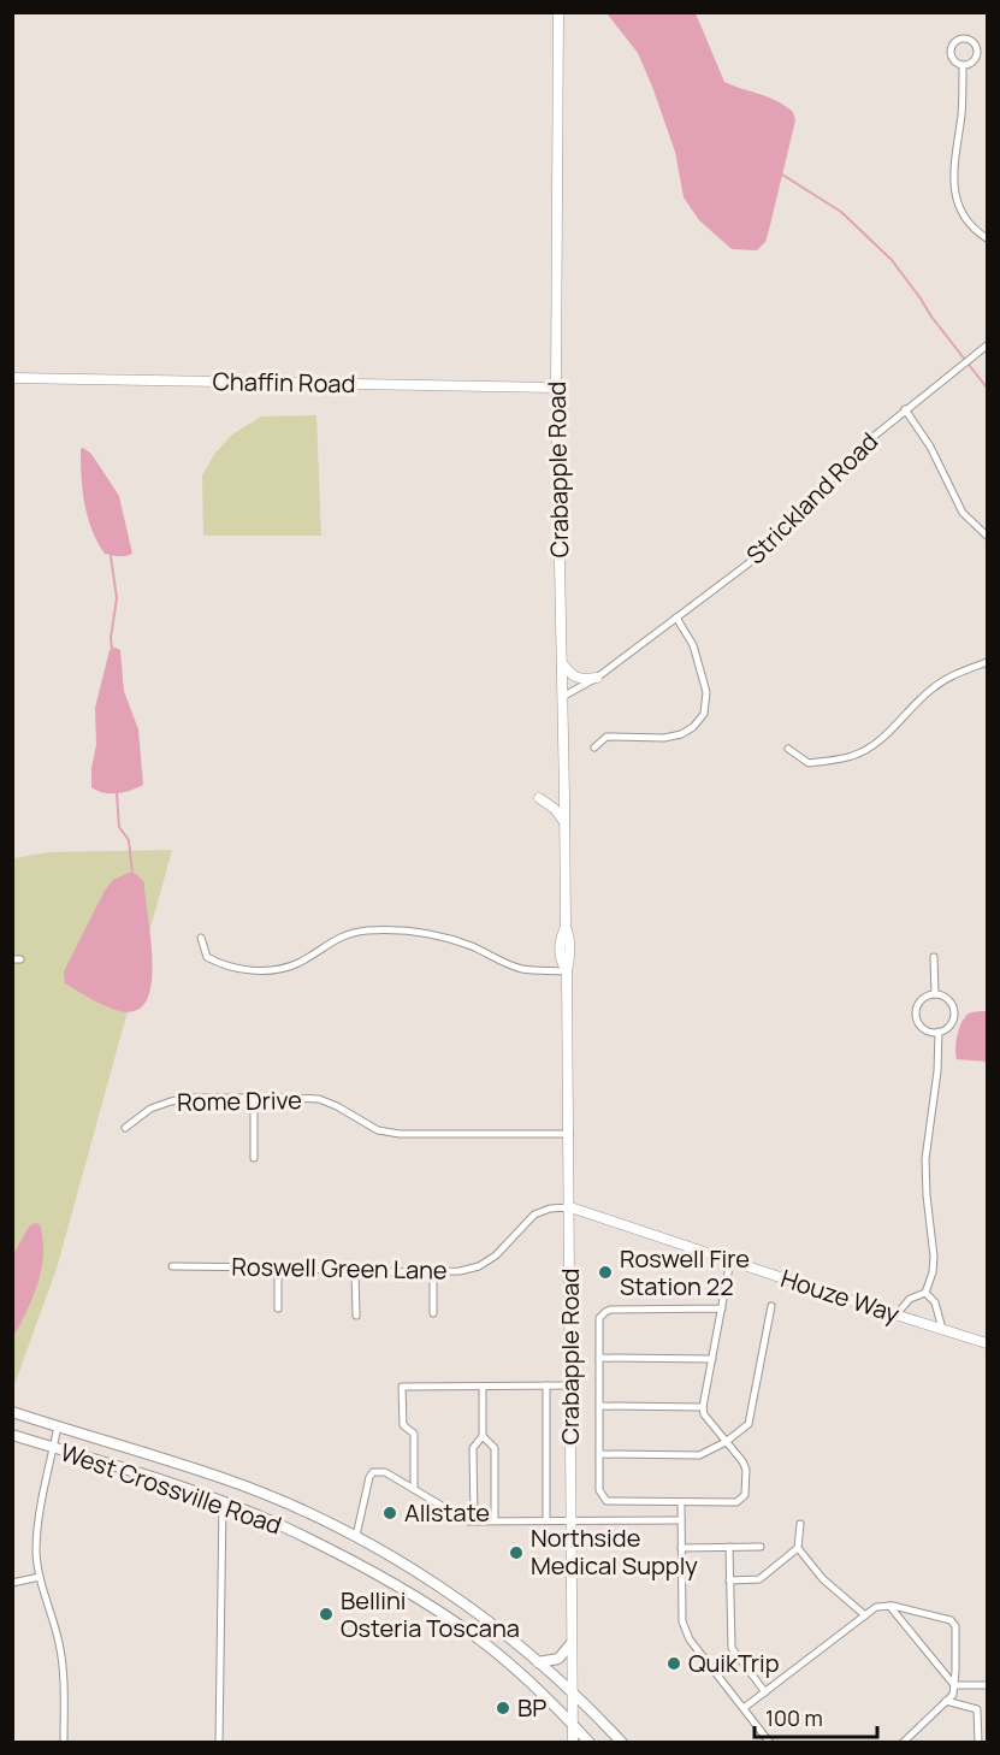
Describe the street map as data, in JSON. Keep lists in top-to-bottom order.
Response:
{
  "streets": {
    "main road": ["West Crossville Road"],
    "street": [
      "Chaffin Road",
      "Crabapple Road",
      "Strickland Road",
      "Rome Drive",
      "Roswell Green Lane",
      "Houze Way"
    ]
  },
  "crossings": [
    ["Chaffin Road", "Crabapple Road"],
    ["Crabapple Road", "Strickland Road"],
    ["Crabapple Road", "Rome Drive"],
    ["Crabapple Road", "Roswell Green Lane"],
    ["Crabapple Road", "Houze Way"],
    ["Crabapple Road", "West Crossville Road"],
    ["Roswell Green Lane", "Houze Way"]
  ],
  "places": [
    "Roswell Fire Station 22",
    "Allstate",
    "Northside Medical Supply",
    "Bellini Osteria Toscana",
    "QuikTrip",
    "BP"
  ],
  "scale_bar": "100 m"
}
